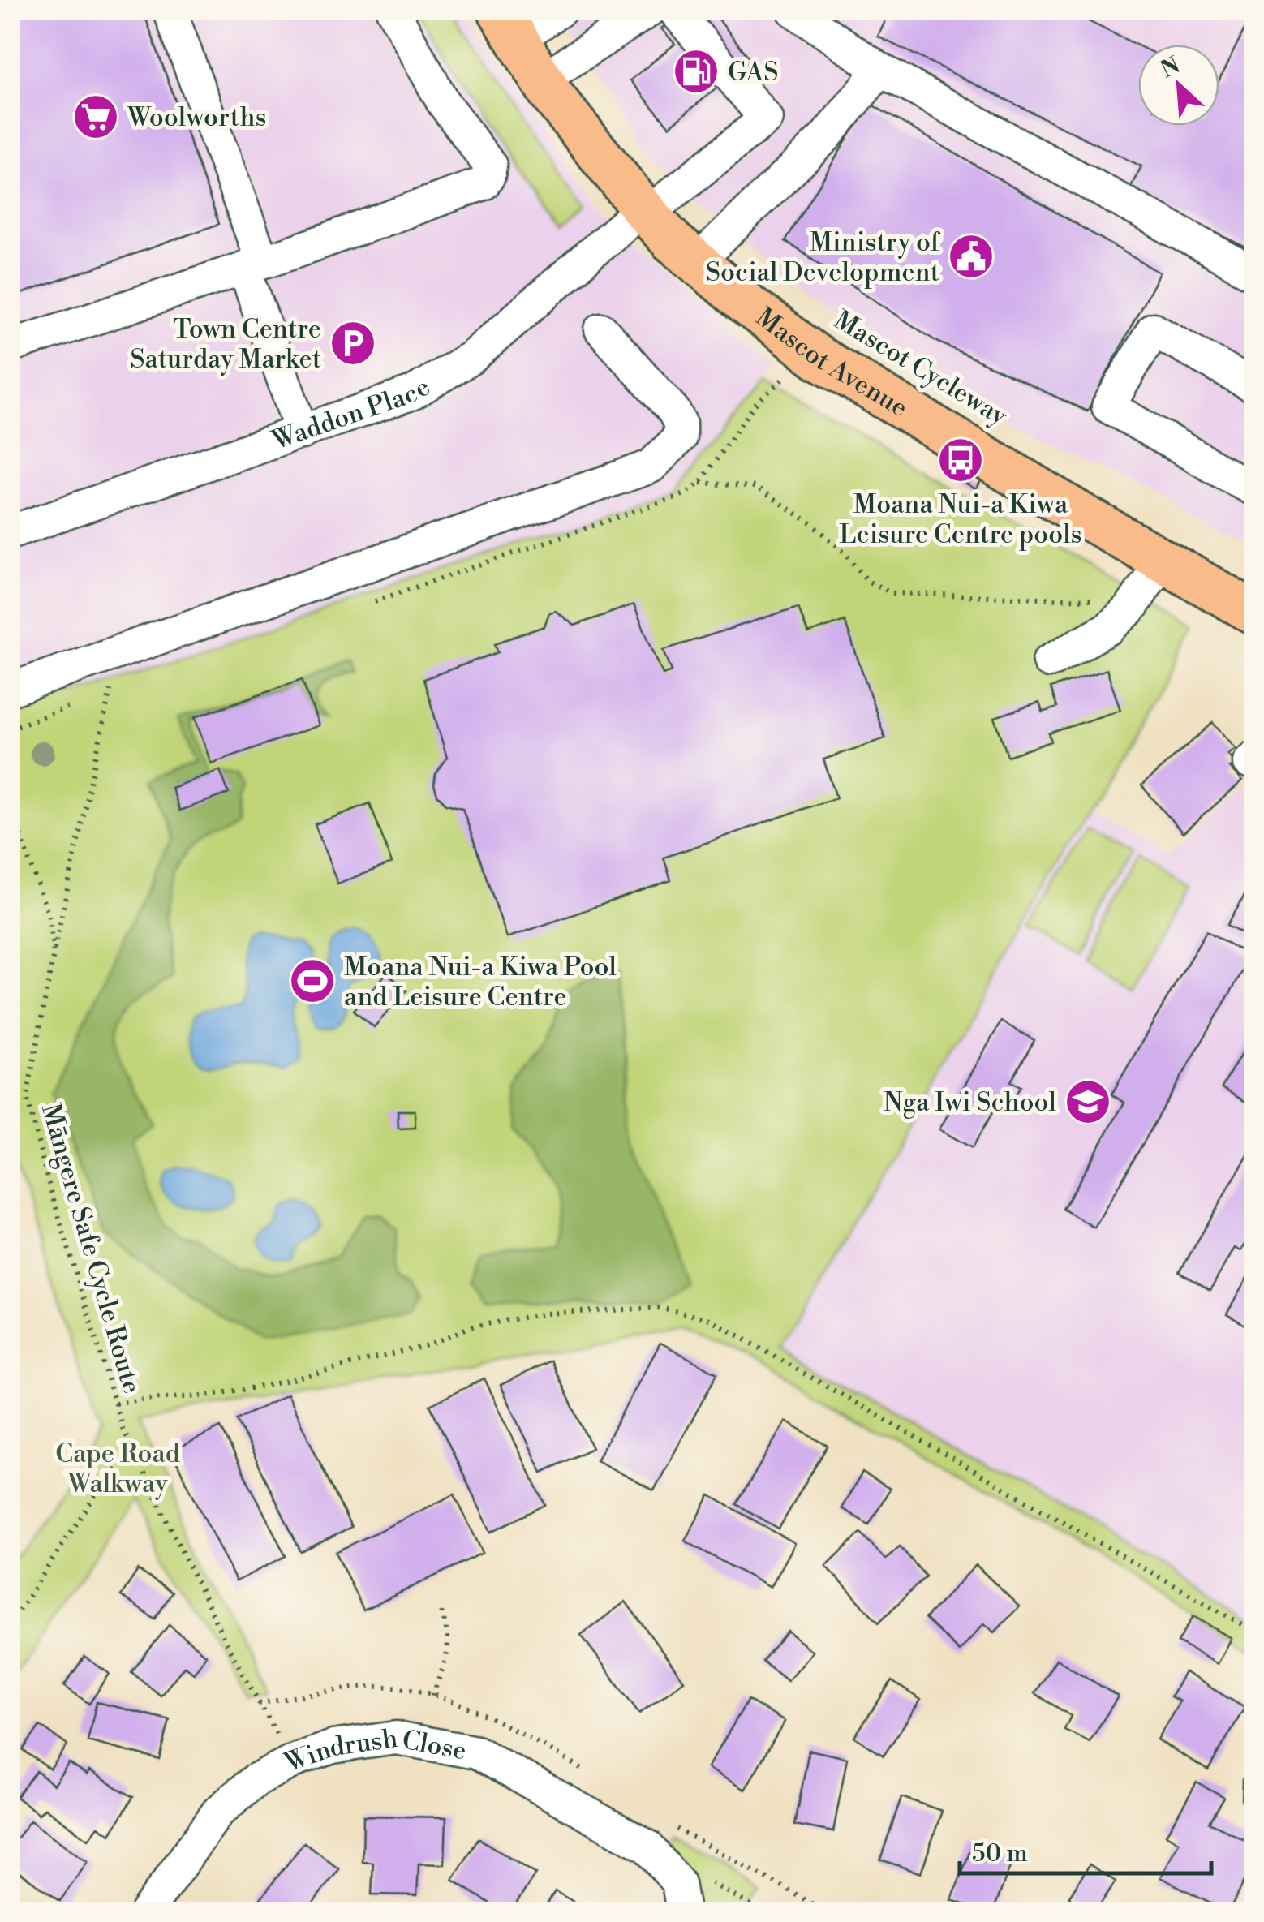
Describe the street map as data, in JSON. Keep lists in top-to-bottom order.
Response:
{
  "streets": {
    "main road": ["Mascot Avenue"],
    "street": ["Waddon Place", "Windrush Close"],
    "path": ["Māngere Safe Cycle Route"]
  },
  "crossings": [
    ["Mascot Avenue", "Waddon Place"],
    ["Māngere Safe Cycle Route", "Windrush Close"]
  ],
  "parks": ["Cape Road Walkway"],
  "places": {
    "fuel station": ["GAS"],
    "supermarket": ["Woolworths"],
    "public building": ["Ministry of Social Development"],
    "parking": ["Town Centre Saturday Market"],
    "bus stop": ["Moana Nui-a Kiwa Leisure Centre pools"],
    "sports": ["Moana Nui-a Kiwa Pool and Leisure Centre"],
    "school or university": ["Nga Iwi School"]
  },
  "scale_bar": "50 m",
  "north": "top left"
}
